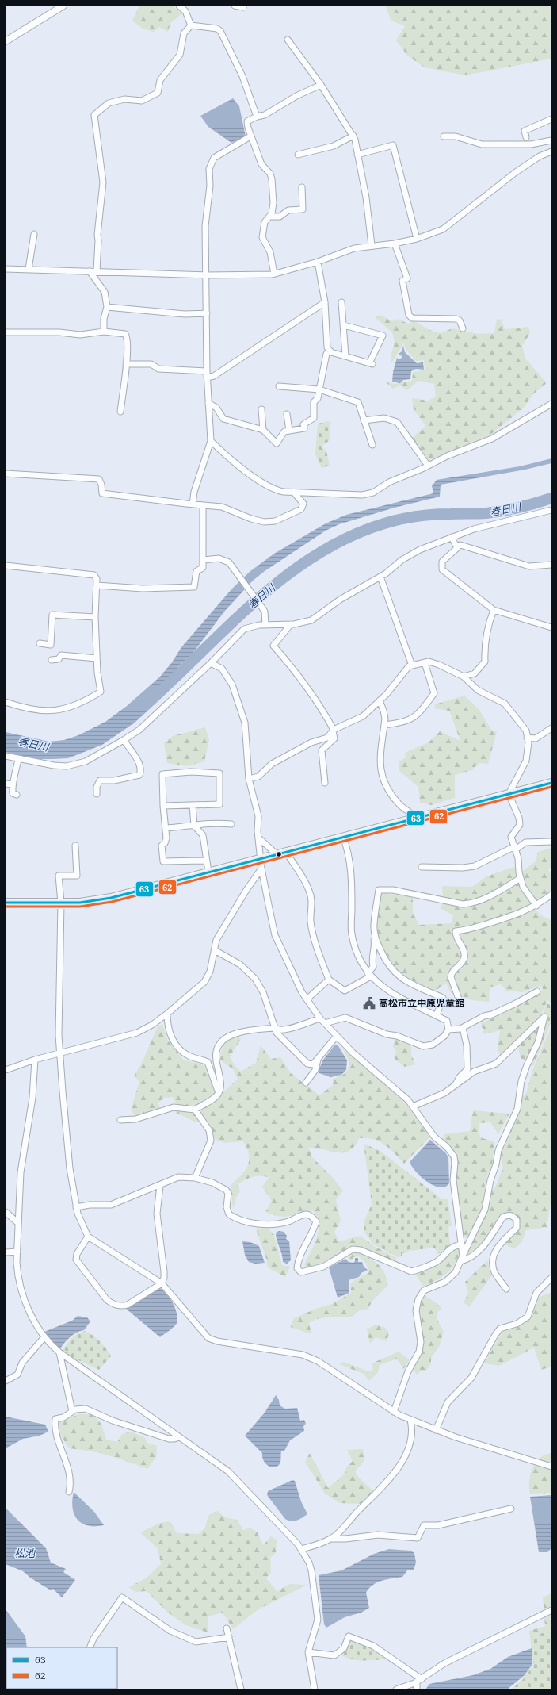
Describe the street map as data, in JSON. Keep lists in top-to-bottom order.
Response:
{
  "water": ["春日川", "松池"],
  "places": {
    "public building": ["高松市立中原児童館"]
  },
  "lines": ["transit line 63", "transit line 62"],
  "legend": ["63", "62"]
}
